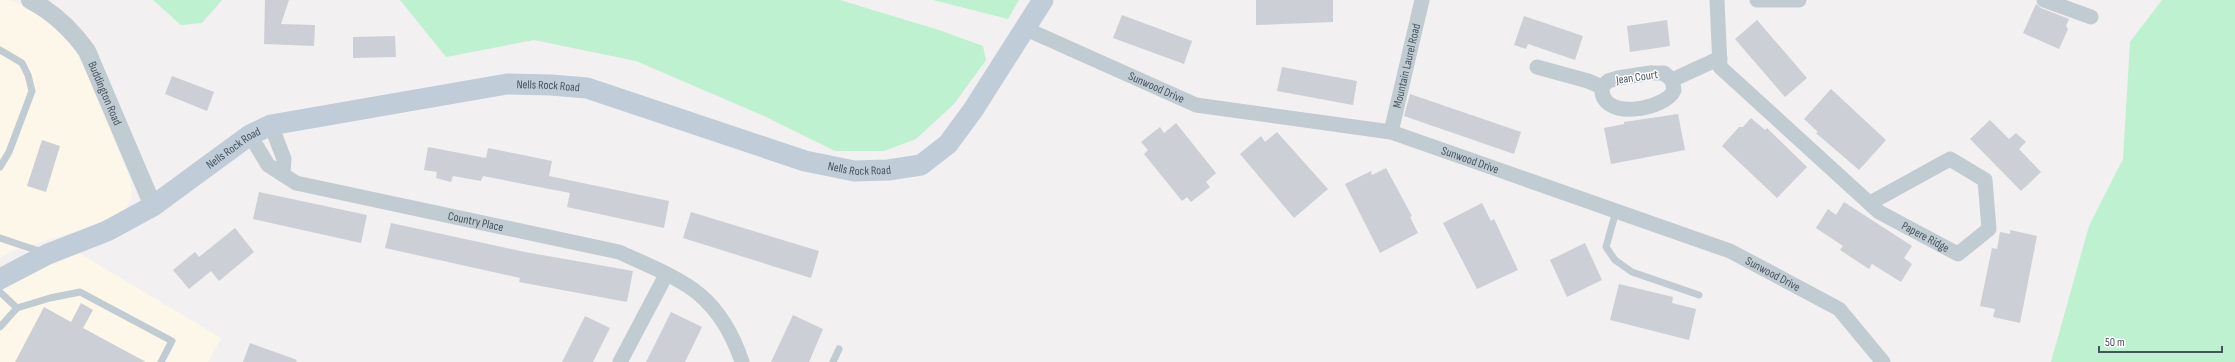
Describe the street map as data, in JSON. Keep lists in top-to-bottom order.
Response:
{
  "streets": {
    "main road": ["Nells Rock Road"],
    "street": [
      "Mountain Laurel Road",
      "Jean Court",
      "Sunwood Drive",
      "Buddington Road",
      "Country Place",
      "Papere Ridge"
    ]
  },
  "crossings": [
    ["Mountain Laurel Road", "Sunwood Drive"],
    ["Jean Court", "Papere Ridge"],
    ["Nells Rock Road", "Sunwood Drive"],
    ["Nells Rock Road", "Buddington Road"],
    ["Nells Rock Road", "Country Place"]
  ],
  "scale_bar": "50 m"
}
